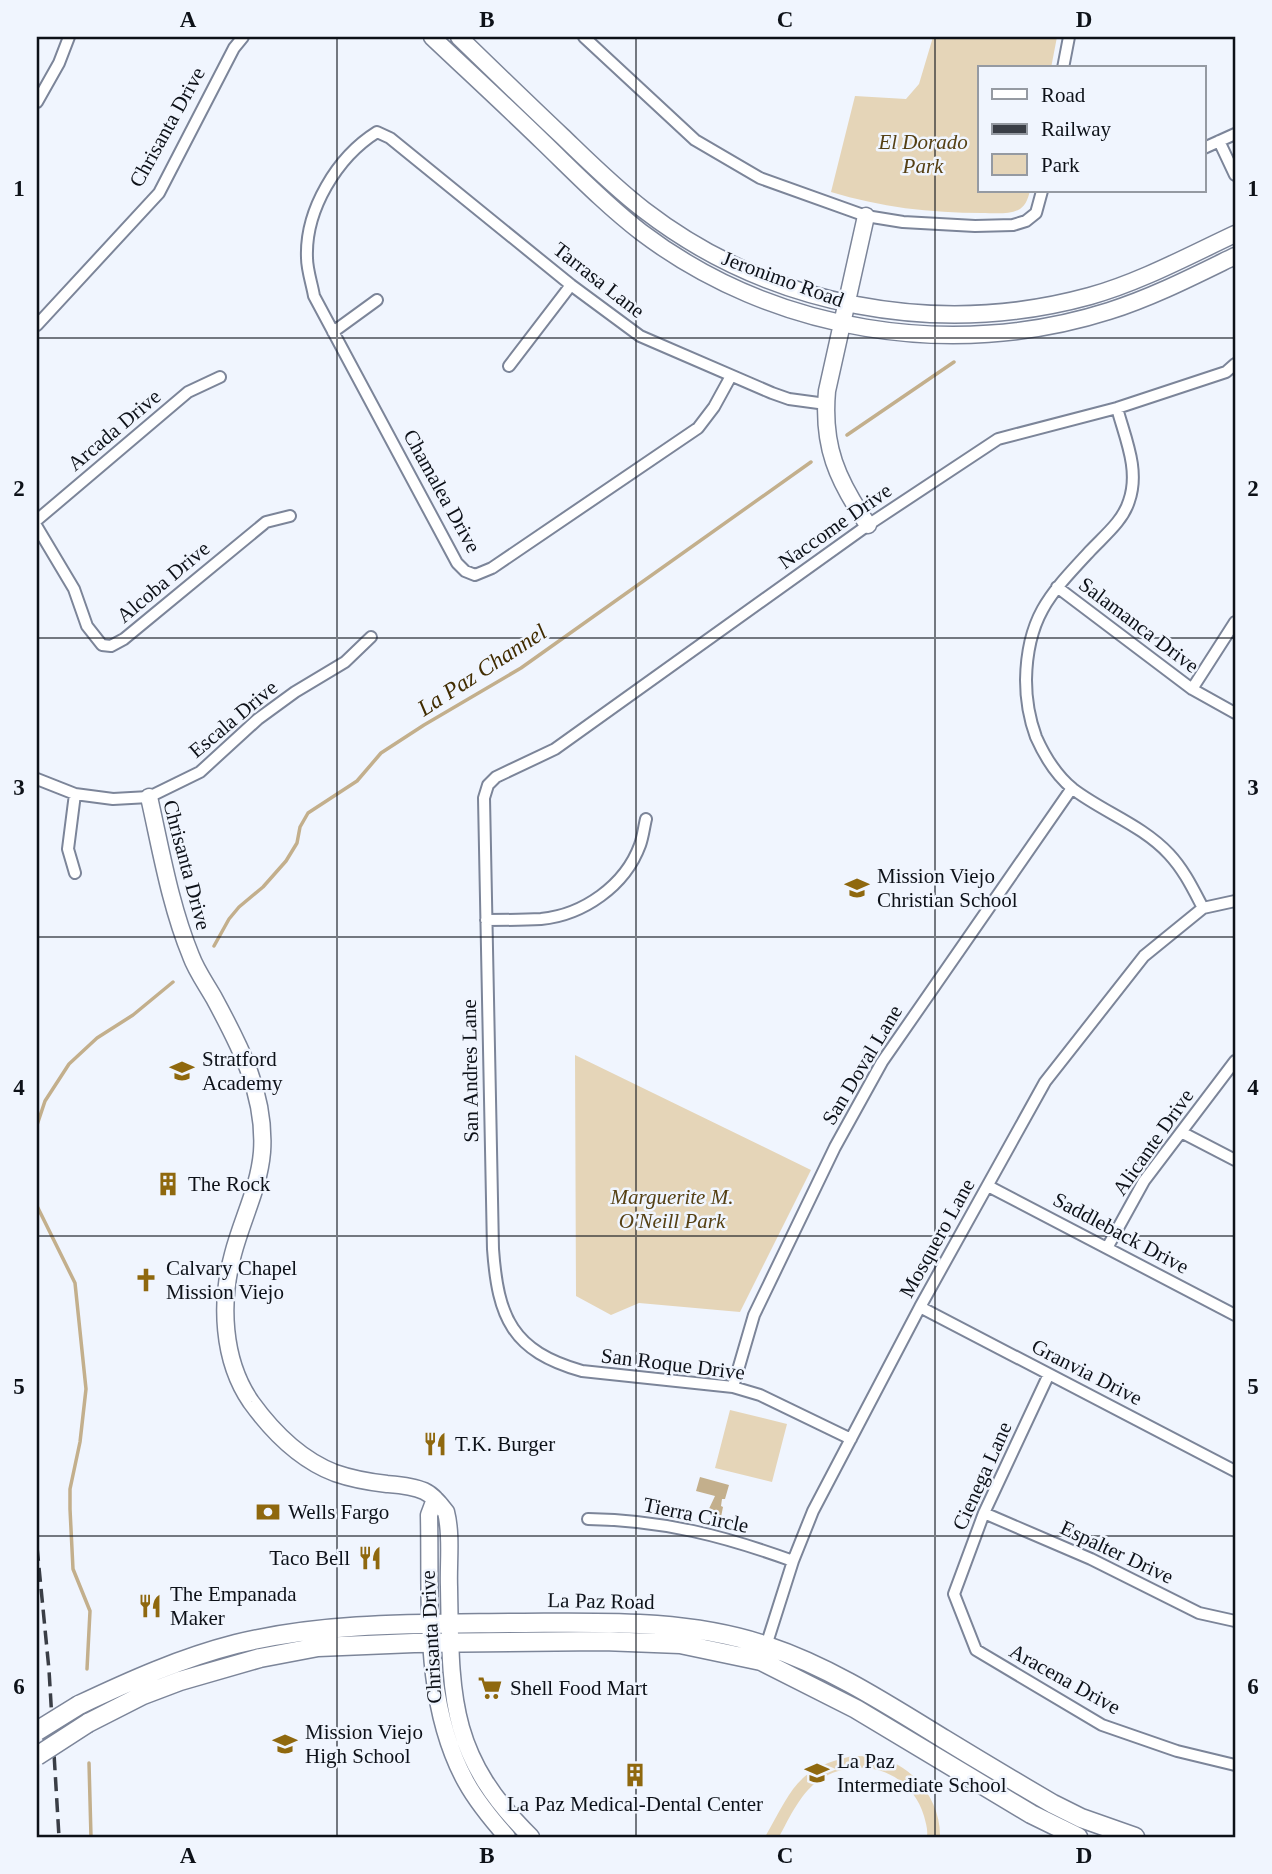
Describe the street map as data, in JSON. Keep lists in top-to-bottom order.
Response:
{
  "streets": {
    "main road": ["Chrisanta Drive", "Jeronimo Road", "La Paz Road"],
    "street": [
      "Tarrasa Lane",
      "Arcada Drive",
      "Chamalea Drive",
      "Naccome Drive",
      "Alcoba Drive",
      "Salamanca Drive",
      "Escala Drive",
      "San Doval Lane",
      "San Andres Lane",
      "Alicante Drive",
      "Saddleback Drive",
      "Mosquero Lane",
      "San Roque Drive",
      "Granvia Drive",
      "Cienega Lane",
      "Tierra Circle",
      "Espalter Drive",
      "Aracena Drive"
    ]
  },
  "crossings": [
    ["Chrisanta Drive", "Escala Drive"],
    ["Chrisanta Drive", "La Paz Road"],
    ["Tarrasa Lane", "Chamalea Drive"],
    ["Naccome Drive", "San Andres Lane"],
    ["San Doval Lane", "San Roque Drive"],
    ["San Andres Lane", "San Roque Drive"],
    ["Alicante Drive", "Saddleback Drive"],
    ["Saddleback Drive", "Mosquero Lane"],
    ["Mosquero Lane", "San Roque Drive"],
    ["Mosquero Lane", "Granvia Drive"],
    ["Mosquero Lane", "Tierra Circle"],
    ["Mosquero Lane", "La Paz Road"],
    ["Granvia Drive", "Cienega Lane"],
    ["Cienega Lane", "Espalter Drive"],
    ["Cienega Lane", "Aracena Drive"]
  ],
  "water": ["La Paz Channel"],
  "parks": ["El Dorado Park", "Marguerite M. O'Neill Park"],
  "places": {
    "school or university": [
      "Mission Viejo Christian School",
      "Stratford Academy",
      "Mission Viejo High School",
      "La Paz Intermediate School"
    ],
    "building": ["The Rock", "La Paz Medical-Dental Center"],
    "church": ["Calvary Chapel Mission Viejo"],
    "restaurant": ["T.K. Burger", "Taco Bell", "The Empanada Maker"],
    "bank": ["Wells Fargo"],
    "supermarket": ["Shell Food Mart"]
  },
  "legend": ["Road", "Railway", "Park"],
  "grid": {
    "columns": [
      "A",
      "B",
      "C",
      "D"
    ],
    "rows": [
      "1",
      "2",
      "3",
      "4",
      "5",
      "6"
    ]
  }
}
